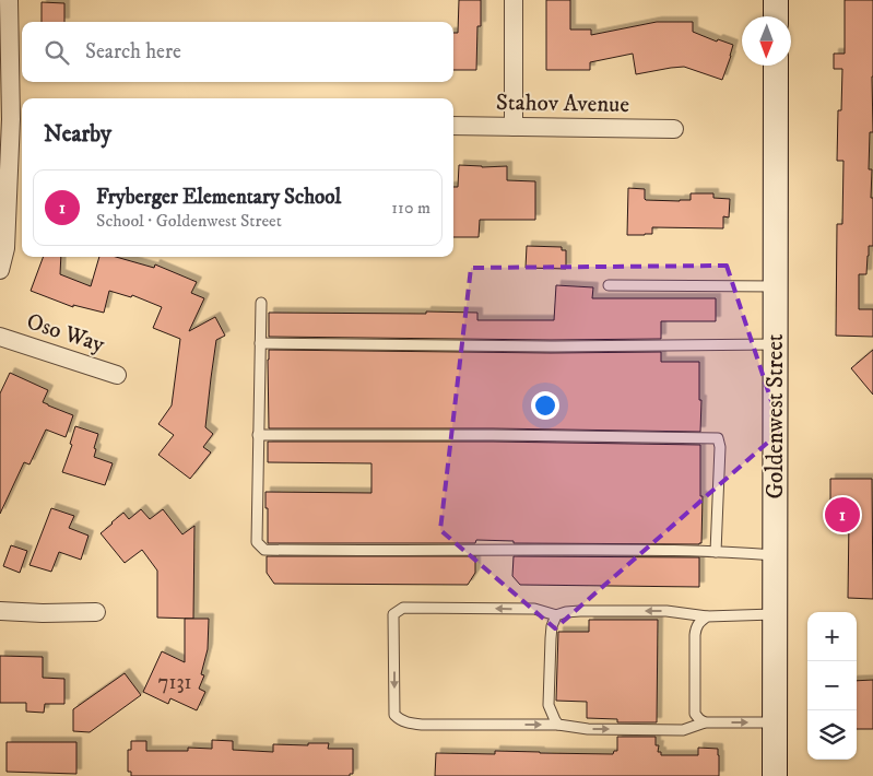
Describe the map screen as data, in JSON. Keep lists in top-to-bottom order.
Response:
{
  "streets": {
    "main road": ["Goldenwest Street"],
    "street": ["Stahov Avenue", "Oso Way"]
  },
  "house_numbers": ["7131"],
  "north": "bottom",
  "page": {
    "search": "Search here",
    "heading": "Nearby",
    "list": [
      {
        "mark": "1",
        "name": "Fryberger Elementary School",
        "note": "School · Goldenwest Street",
        "value": "110 m"
      }
    ],
    "pins": "1",
    "map_buttons": ["+", "−"]
  }
}
